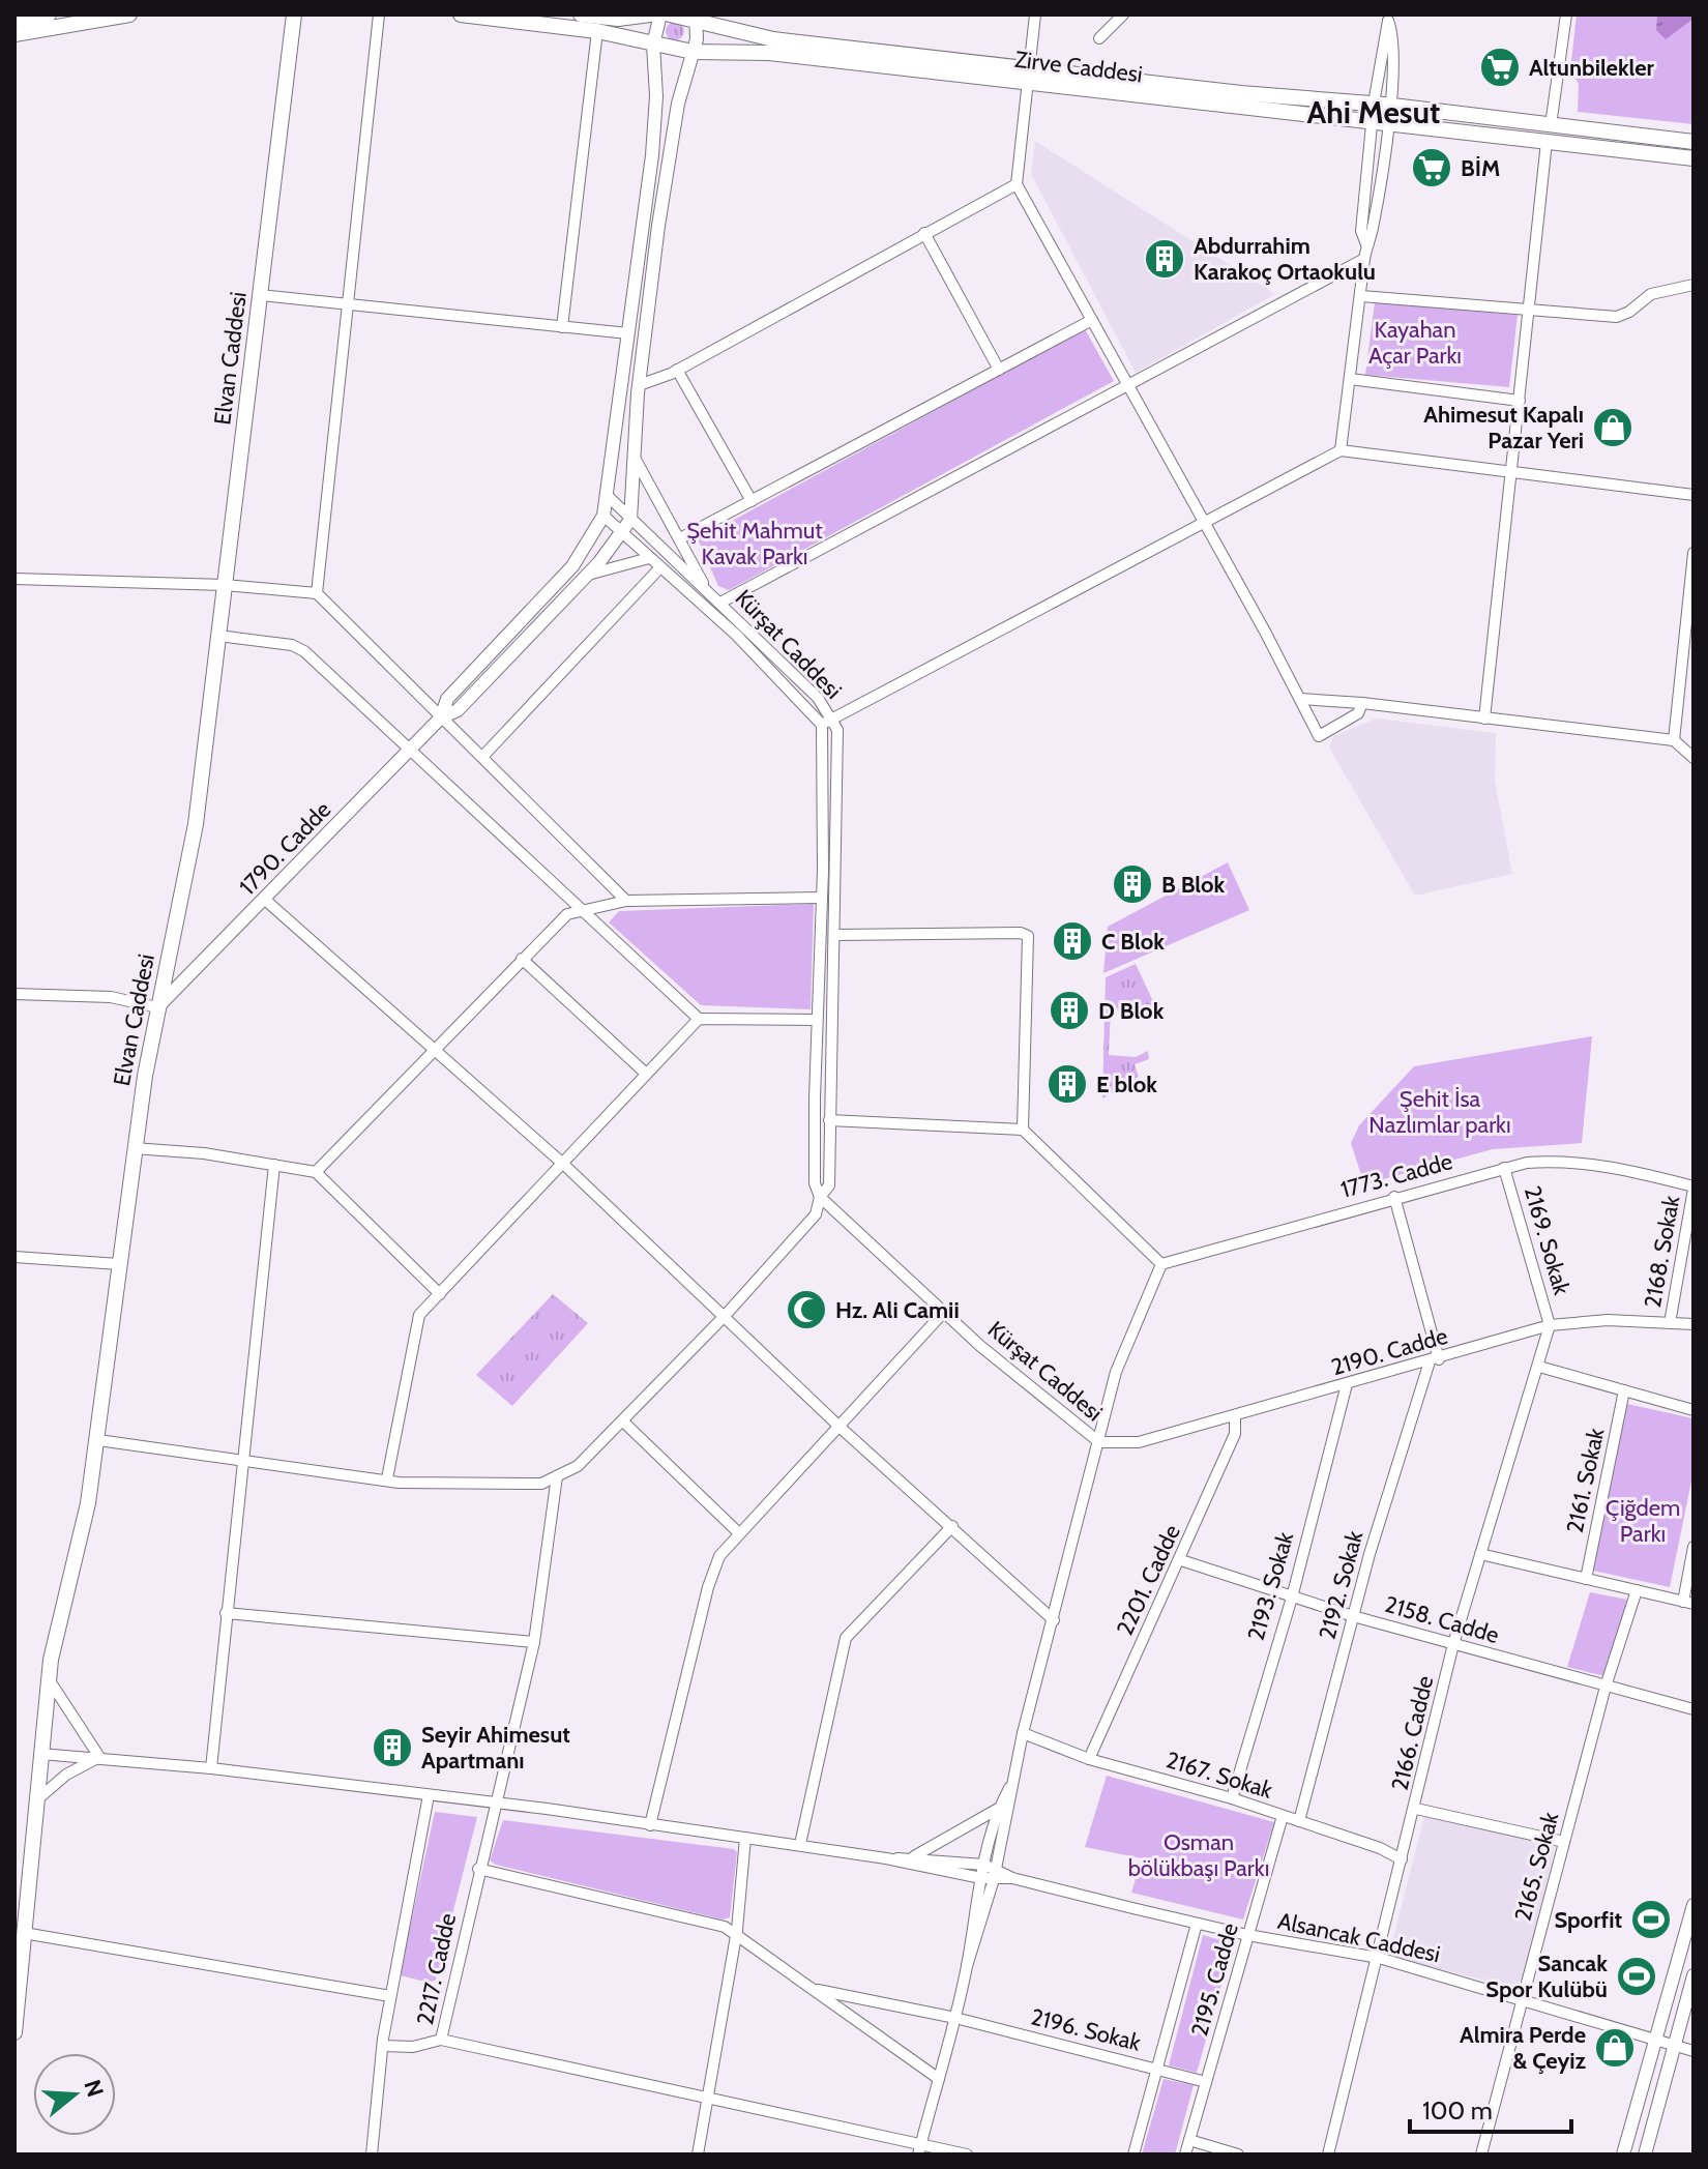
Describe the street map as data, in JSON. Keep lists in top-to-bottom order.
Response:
{
  "streets": {
    "main road": ["Zirve Caddesi", "Elvan Caddesi"],
    "street": [
      "Kürşat Caddesi",
      "1790. Cadde",
      "1773. Cadde",
      "2169. Sokak",
      "2168. Sokak",
      "2190. Cadde",
      "2161. Sokak",
      "2201. Cadde",
      "2192. Sokak",
      "2193. Sokak",
      "2158. Cadde",
      "2166. Cadde",
      "2167. Sokak",
      "2165. Sokak",
      "Alsancak Caddesi",
      "2217. Cadde",
      "2195. Cadde",
      "2196. Sokak"
    ]
  },
  "crossings": [
    ["Elvan Caddesi", "1790. Cadde"],
    ["Kürşat Caddesi", "1790. Cadde"],
    ["Kürşat Caddesi", "2190. Cadde"],
    ["1773. Cadde", "2169. Sokak"],
    ["1773. Cadde", "2168. Sokak"],
    ["2169. Sokak", "2190. Cadde"],
    ["2169. Sokak", "2166. Cadde"],
    ["2168. Sokak", "2190. Cadde"],
    ["2190. Cadde", "2201. Cadde"],
    ["2190. Cadde", "2192. Sokak"],
    ["2190. Cadde", "2193. Sokak"],
    ["2190. Cadde", "2166. Cadde"],
    ["2201. Cadde", "2158. Cadde"],
    ["2201. Cadde", "2167. Sokak"],
    ["2192. Sokak", "2158. Cadde"],
    ["2192. Sokak", "2167. Sokak"],
    ["2193. Sokak", "2158. Cadde"],
    ["2193. Sokak", "2167. Sokak"],
    ["2158. Cadde", "2166. Cadde"],
    ["2158. Cadde", "2165. Sokak"],
    ["2166. Cadde", "2167. Sokak"],
    ["2166. Cadde", "Alsancak Caddesi"],
    ["2167. Sokak", "2195. Cadde"],
    ["2165. Sokak", "Alsancak Caddesi"],
    ["Alsancak Caddesi", "2195. Cadde"],
    ["2195. Cadde", "2196. Sokak"]
  ],
  "districts": ["Ahi Mesut"],
  "parks": [
    "Kayahan Açar Parkı",
    "Şehit Mahmut Kavak Parkı",
    "Şehit İsa Nazlımlar parkı",
    "Çiğdem Parkı",
    "Osman bölükbaşı Parkı"
  ],
  "places": {
    "supermarket": ["Altunbilekler", "BİM"],
    "building": [
      "Abdurrahim Karakoç Ortaokulu",
      "B Blok",
      "C Blok",
      "D Blok",
      "E blok",
      "Seyir Ahimesut Apartmanı"
    ],
    "shop": ["Ahimesut Kapalı Pazar Yeri", "Almira Perde & Çeyiz"],
    "mosque": ["Hz. Ali Camii"],
    "sports": ["Sporfit", "Sancak Spor Kulübü"]
  },
  "scale_bar": "100 m",
  "north": "right"
}
